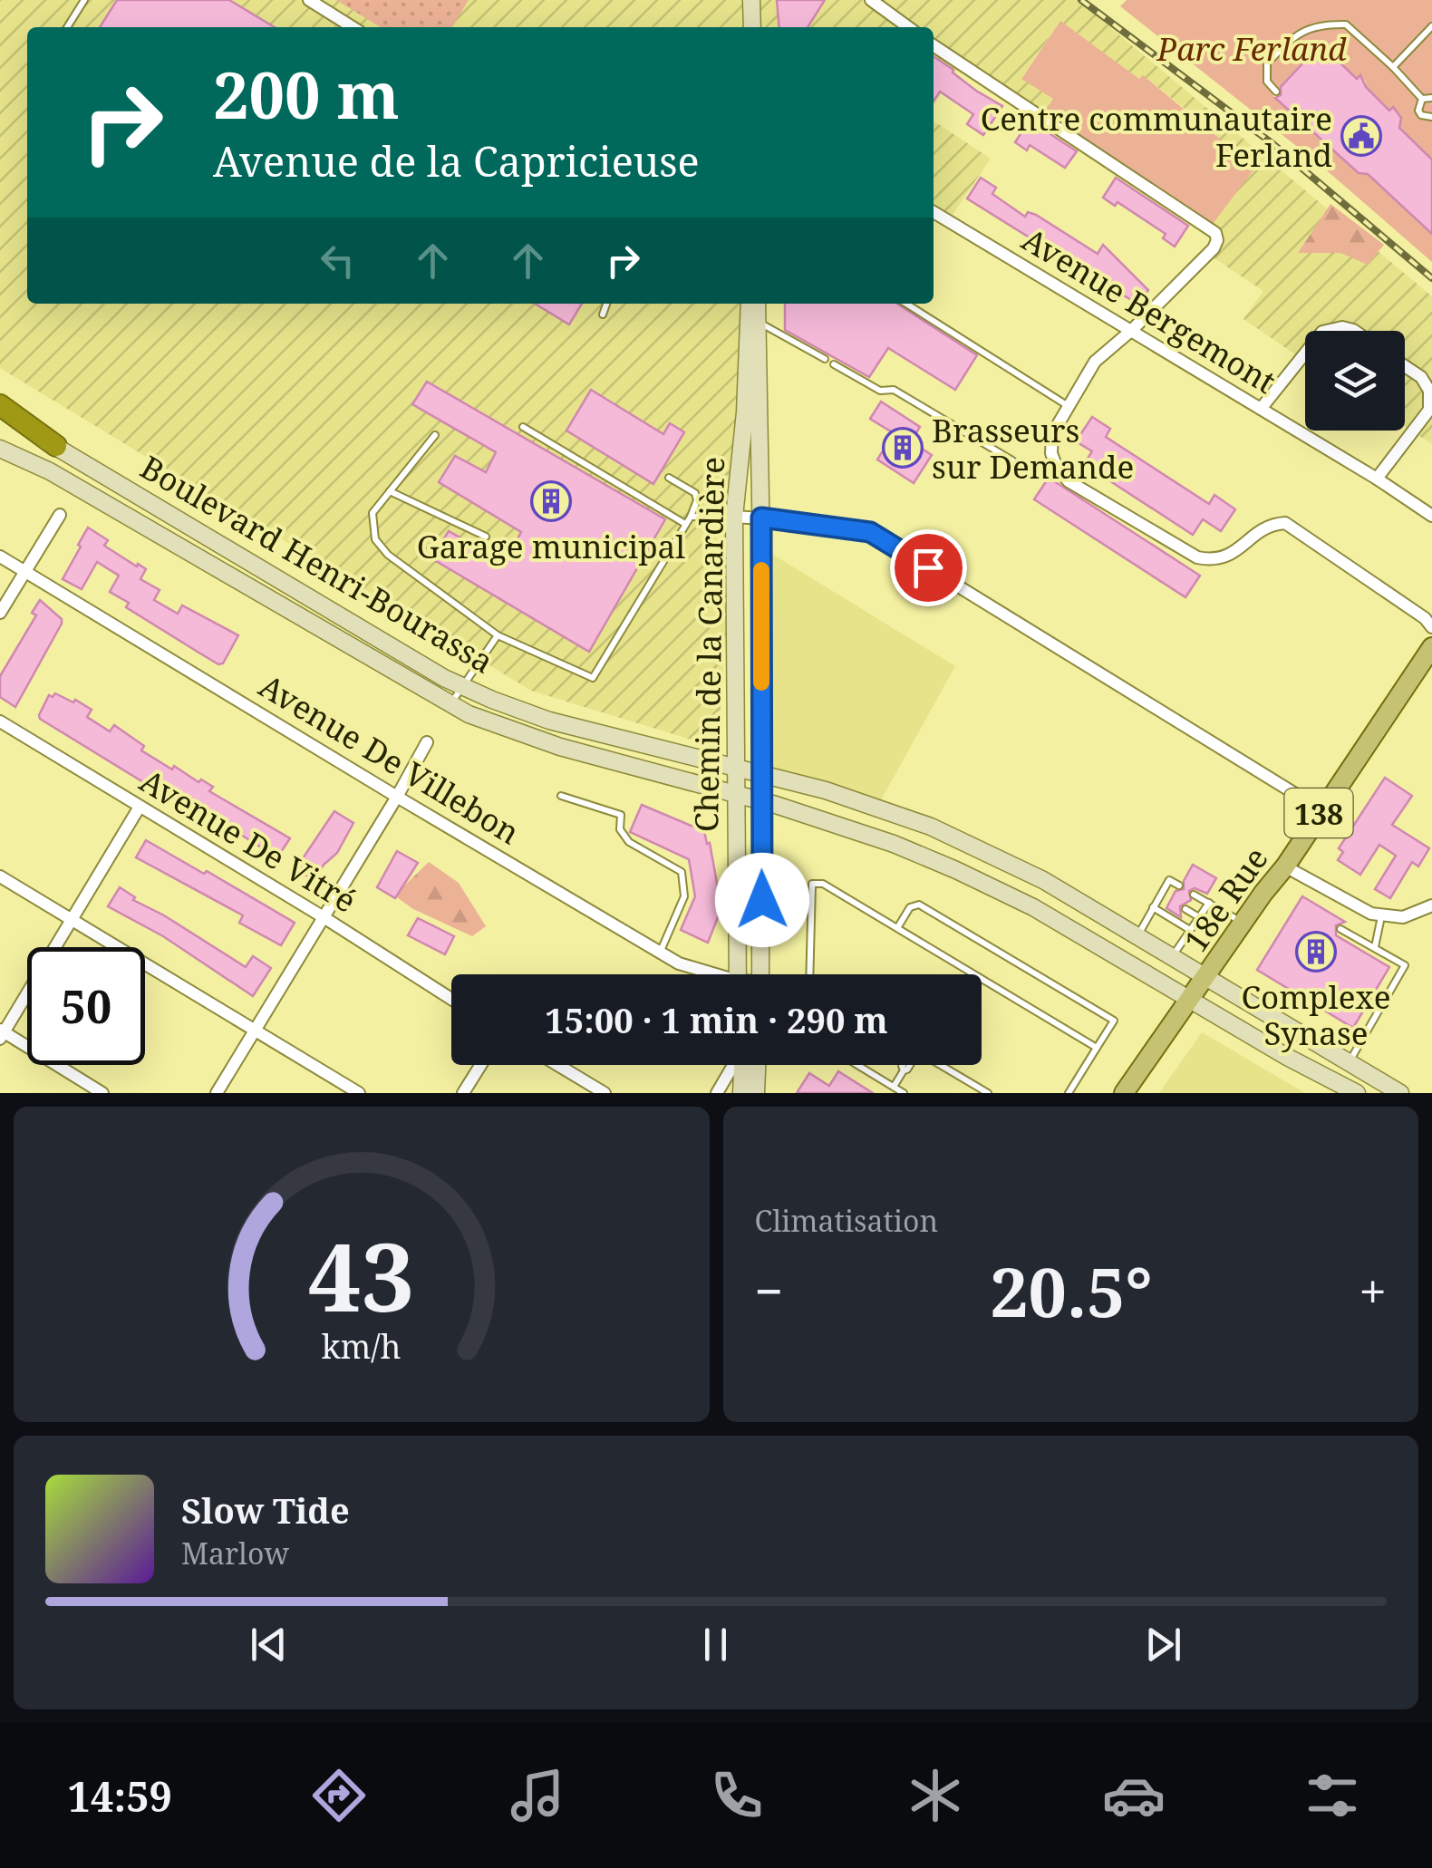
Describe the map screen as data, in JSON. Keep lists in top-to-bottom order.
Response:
{
  "streets": {
    "main road": [
      "Boulevard Henri-Bourassa",
      "Chemin de la Canardière",
      "138",
      "18e Rue"
    ],
    "street": ["Avenue Bergemont", "Avenue De Villebon", "Avenue De Vitré"]
  },
  "crossings": [
    ["Boulevard Henri-Bourassa", "Chemin de la Canardière"],
    ["Boulevard Henri-Bourassa", "18e Rue"]
  ],
  "parks": ["Parc Ferland"],
  "places": {
    "public building": ["Centre communautaire Ferland"],
    "building": ["Brasseurs sur Demande", "Garage municipal", "Complexe Synase"]
  },
  "page": {
    "turn": ["200 m", "Avenue de la Capricieuse"],
    "limit": "50",
    "trip": "15:00 · 1 min · 290 m",
    "tile": "Climatisation",
    "heat": ["−", "20.5°", "+"],
    "song": ["Slow Tide", "Marlow"],
    "tabs": "14:59",
    "gauge": ["43", "km/h"]
  }
}
